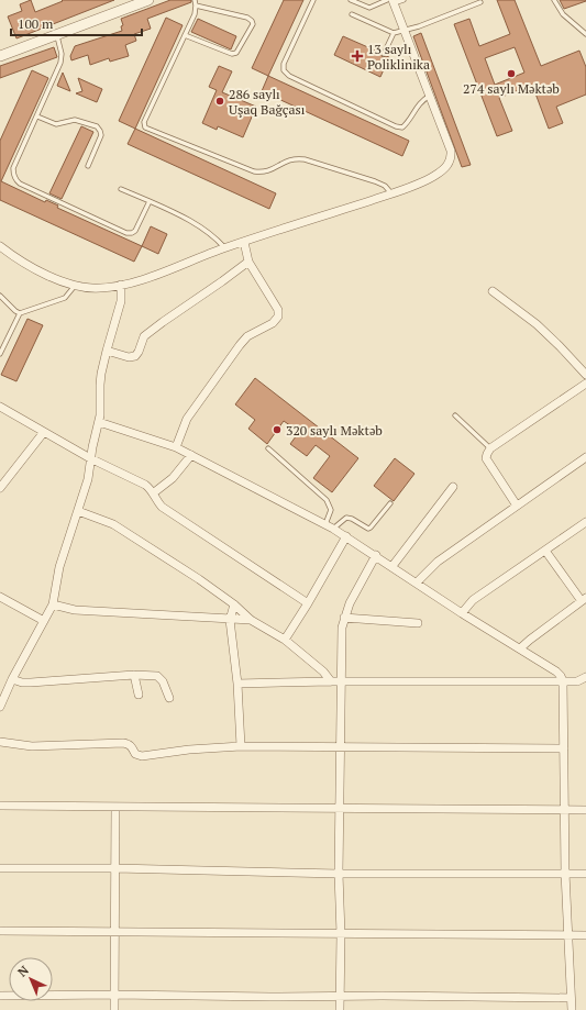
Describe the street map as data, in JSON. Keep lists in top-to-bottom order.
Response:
{
  "places": {
    "health": ["13 saylı Poliklinika"],
    "other": ["274 saylı Məktəb", "286 saylı Uşaq Bağçası", "320 saylı Məktəb"]
  },
  "scale_bar": "100 m",
  "north": "top left"
}
